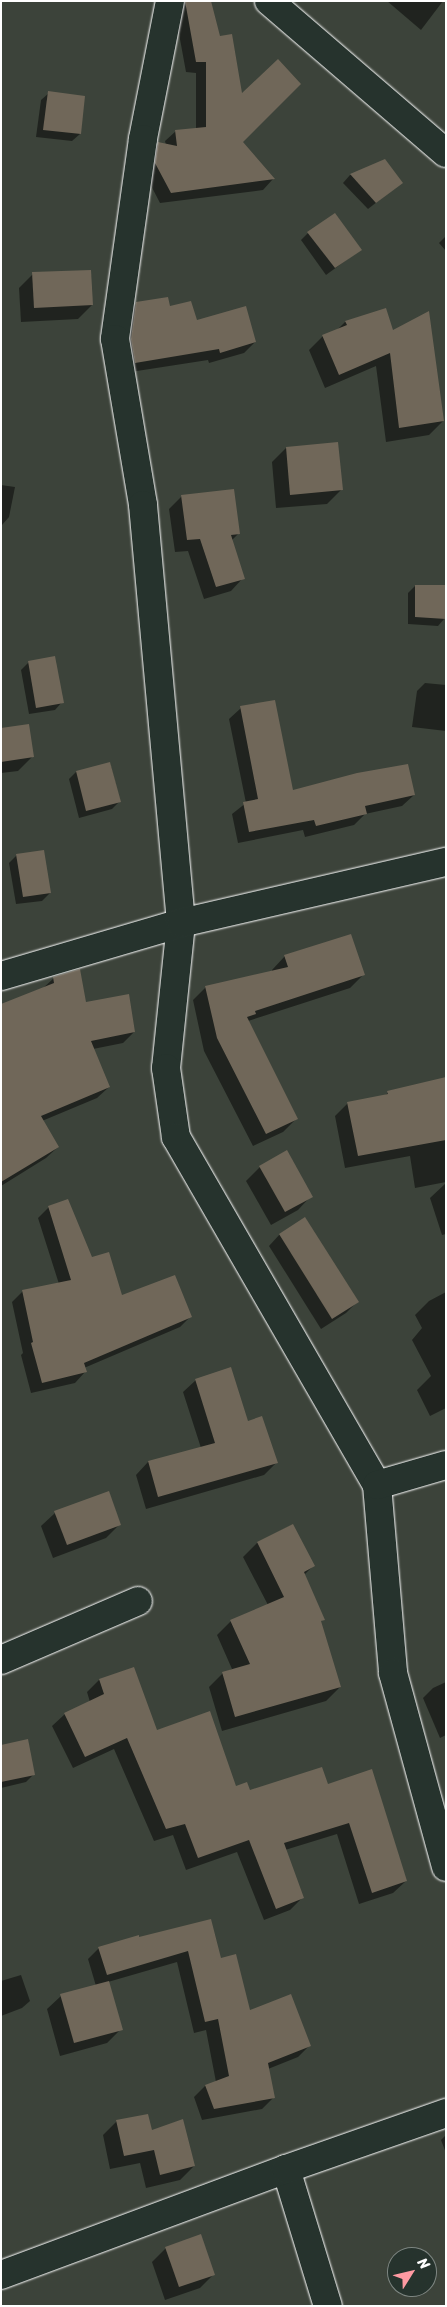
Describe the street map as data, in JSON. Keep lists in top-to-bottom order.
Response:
{
  "north": "top right"
}
